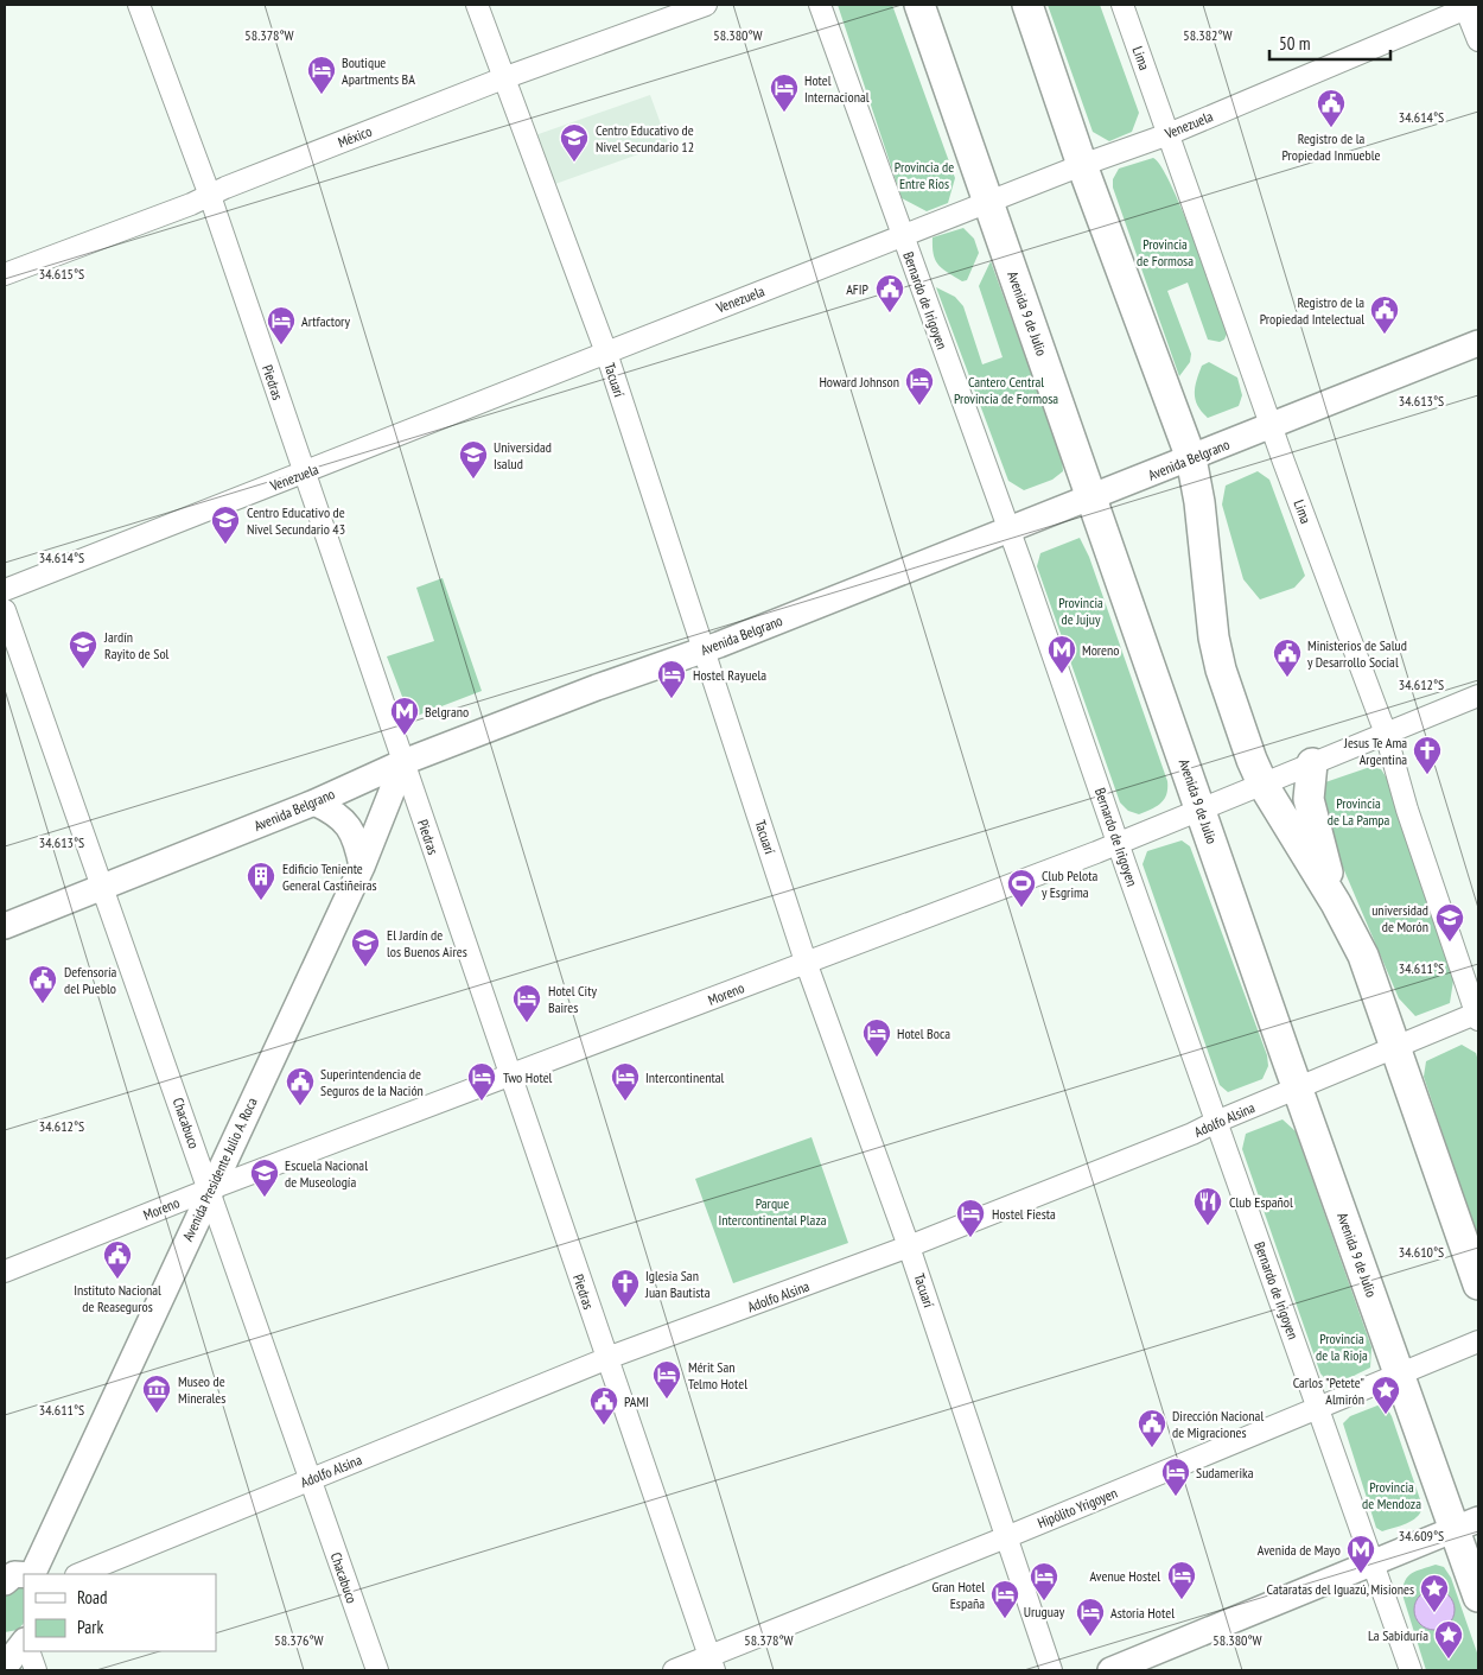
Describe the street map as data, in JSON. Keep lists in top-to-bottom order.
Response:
{
  "streets": {
    "highway": ["Avenida 9 de Julio"],
    "main road": ["Avenida Belgrano", "Avenida Presidente Julio A. Roca"],
    "street": [
      "Lima",
      "Venezuela",
      "México",
      "Bernardo de Irigoyen",
      "Tacuarí",
      "Piedras",
      "Moreno",
      "Adolfo Alsina",
      "Chacabuco",
      "Hipólito Yrigoyen"
    ]
  },
  "crossings": [
    ["Lima", "Venezuela"],
    ["Lima", "Avenida Belgrano"],
    ["Lima", "Moreno"],
    ["Lima", "Adolfo Alsina"],
    ["Venezuela", "Bernardo de Irigoyen"],
    ["Venezuela", "Avenida 9 de Julio"],
    ["Venezuela", "Tacuarí"],
    ["Venezuela", "Piedras"],
    ["México", "Tacuarí"],
    ["México", "Piedras"],
    ["Bernardo de Irigoyen", "Avenida Belgrano"],
    ["Bernardo de Irigoyen", "Moreno"],
    ["Bernardo de Irigoyen", "Adolfo Alsina"],
    ["Bernardo de Irigoyen", "Hipólito Yrigoyen"],
    ["Avenida 9 de Julio", "Avenida Belgrano"],
    ["Avenida 9 de Julio", "Moreno"],
    ["Avenida 9 de Julio", "Adolfo Alsina"],
    ["Avenida 9 de Julio", "Hipólito Yrigoyen"],
    ["Tacuarí", "Avenida Belgrano"],
    ["Tacuarí", "Moreno"],
    ["Tacuarí", "Adolfo Alsina"],
    ["Tacuarí", "Hipólito Yrigoyen"],
    ["Piedras", "Avenida Belgrano"],
    ["Piedras", "Moreno"],
    ["Piedras", "Adolfo Alsina"],
    ["Piedras", "Avenida Presidente Julio A. Roca"],
    ["Piedras", "Hipólito Yrigoyen"],
    ["Avenida Belgrano", "Chacabuco"],
    ["Avenida Belgrano", "Avenida Presidente Julio A. Roca"],
    ["Moreno", "Chacabuco"],
    ["Moreno", "Avenida Presidente Julio A. Roca"],
    ["Adolfo Alsina", "Chacabuco"],
    ["Chacabuco", "Avenida Presidente Julio A. Roca"]
  ],
  "parks": [
    "Provincia de Entre Rios",
    "Provincia de Formosa",
    "Cantero Central Provincia de Formosa",
    "Provincia de Jujuy",
    "Provincia de La Pampa",
    "Parque Intercontinental Plaza",
    "Provincia de la Rioja",
    "Provincia de Mendoza"
  ],
  "places": {
    "hotel": [
      "Boutique Apartments BA",
      "Hotel Internacional",
      "Artfactory",
      "Howard Johnson",
      "Hostel Rayuela",
      "Hotel City Baires",
      "Hotel Boca",
      "Two Hotel",
      "Intercontinental",
      "Hostel Fiesta",
      "Mérit San Telmo Hotel",
      "Sudamerika",
      "Avenue Hostel",
      "Uruguay",
      "Gran Hotel España",
      "Astoria Hotel"
    ],
    "public building": [
      "Registro de la Propiedad Inmueble",
      "AFIP",
      "Registro de la Propiedad Intelectual",
      "Ministerios de Salud y Desarrollo Social",
      "Defensoría del Pueblo",
      "Superintendencia de Seguros de la Nación",
      "Instituto Nacional de Reaseguros",
      "PAMI",
      "Dirección Nacional de Migraciones"
    ],
    "school or university": [
      "Centro Educativo de Nivel Secundario 12",
      "Universidad Isalud",
      "Centro Educativo de Nivel Secundario 43",
      "Jardín Rayito de Sol",
      "universidad de Morón",
      "El Jardín de los Buenos Aires",
      "Escuela Nacional de Museología"
    ],
    "metro station": ["Moreno", "Belgrano", "Avenida de Mayo"],
    "church": ["Jesus Te Ama Argentina", "Iglesia San Juan Bautista"],
    "building": ["Edificio Teniente General Castiñeiras"],
    "sports": ["Club Pelota y Esgrima"],
    "restaurant": ["Club Español"],
    "museum": ["Museo de Minerales"],
    "place": ["Carlos \"Petete\" Almirón", "Cataratas del Iguazú, Misiones", "La Sabiduría"]
  },
  "legend": ["Road", "Park"],
  "scale_bar": "50 m",
  "coordinates": [
    "58.378°W",
    "58.380°W",
    "58.382°W",
    "34.614°S",
    "34.615°S",
    "34.613°S",
    "34.612°S",
    "34.611°S",
    "34.610°S",
    "34.609°S",
    "58.376°W"
  ]
}
